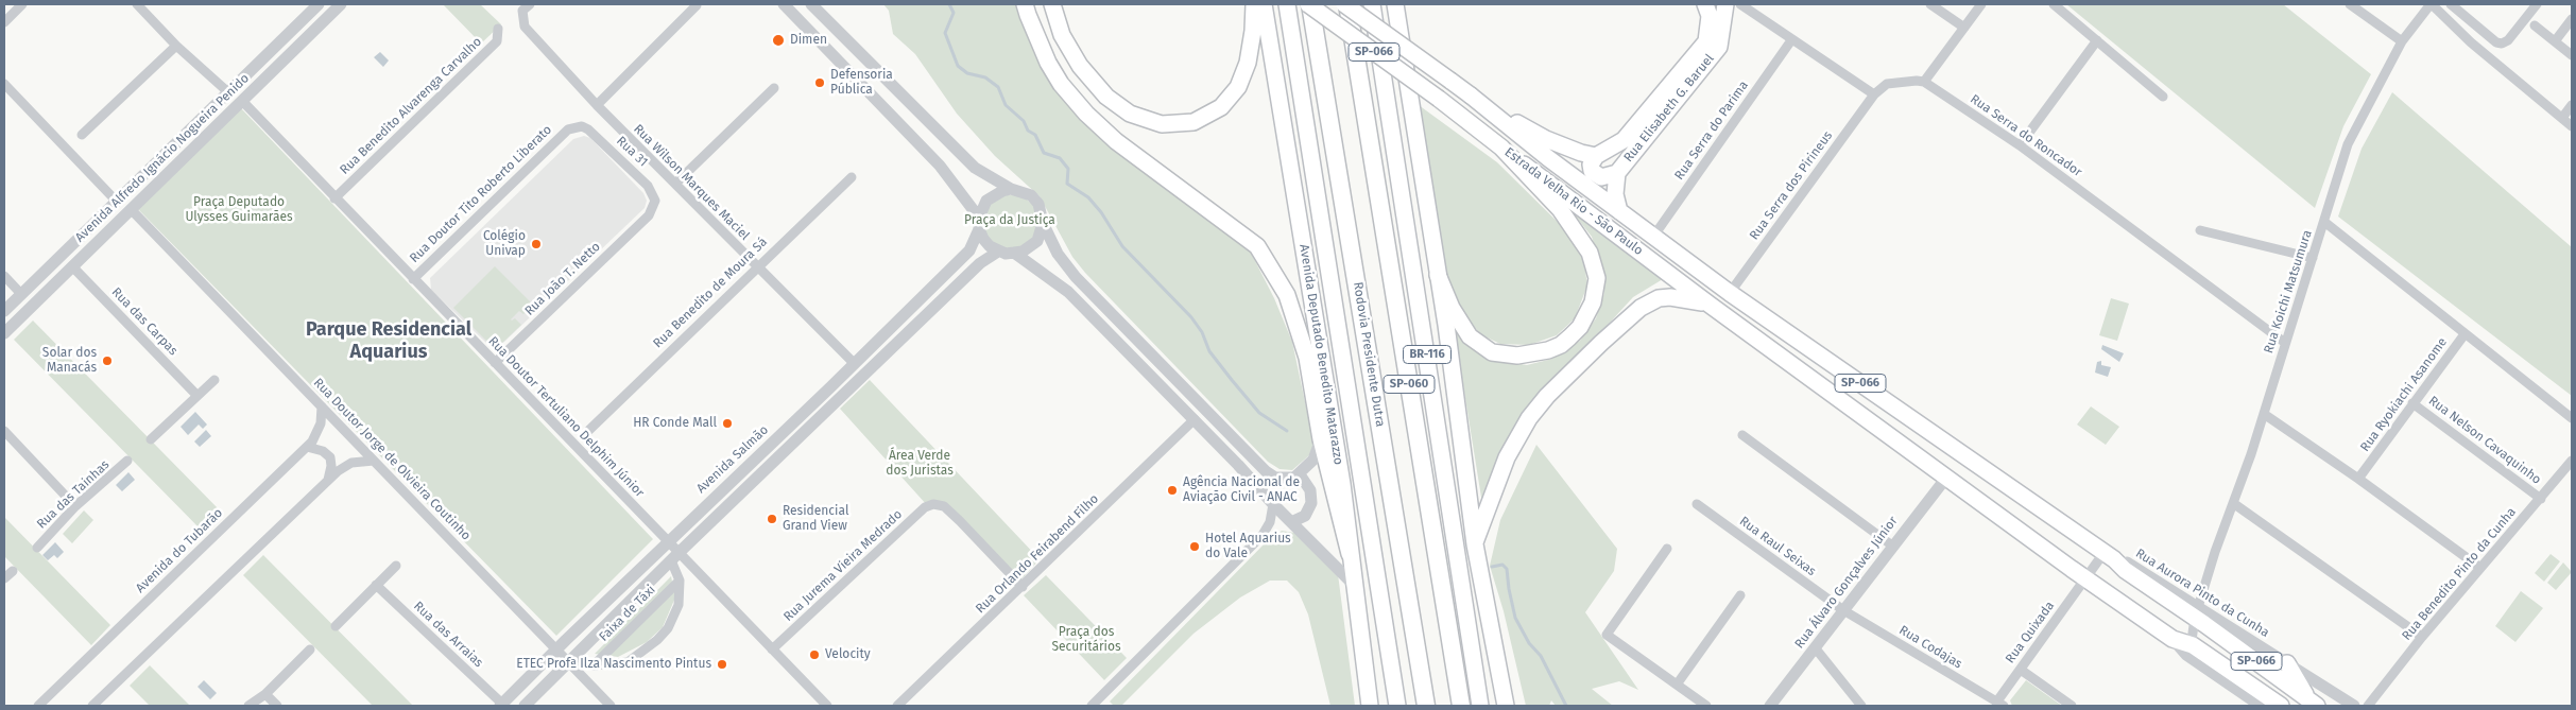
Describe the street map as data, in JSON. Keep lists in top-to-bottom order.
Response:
{
  "streets": {
    "highway": ["Rodovia Presidente Dutra", "SP-060"],
    "main road": [
      "SP-066",
      "Rua Elisabeth G. Baruel",
      "Estrada Velha Rio - São Paulo",
      "Avenida Deputado Benedito Matarazzo",
      "BR-116"
    ],
    "street": [
      "Rua Benedito Alvarenga Carvalho",
      "Rua Serra do Parima",
      "Rua Serra do Roncador",
      "Rua 31",
      "Avenida Alfredo Ignácio Nogueira Penido",
      "Rua Wilson Marques Maciel",
      "Rua Serra dos Pirineus",
      "Rua Doutor Tito Roberto Liberato",
      "Rua João T. Netto",
      "Rua Koichi Matsumura",
      "Rua Benedito de Moura Sá",
      "Rua das Carpas",
      "Rua Ryokiachi Asanome",
      "Rua Doutor Tertuliano Delphim Júnior",
      "Rua Nelson Cavaquinho",
      "Rua Doutor Jorge de Olvieira Coutinho",
      "Avenida Salmão",
      "Rua das Tainhas",
      "Rua Raul Seixas",
      "Avenida do Tubarão",
      "Rua Orlando Feirabend Filho",
      "Rua Jurema Vieira Medrado",
      "Rua Benedito Pinto da Cunha",
      "Rua Álvaro Gonçalves Júnior",
      "Rua Aurora Pinto da Cunha",
      "Faixa de Táxi",
      "Rua Quixada",
      "Rua das Arraias",
      "Rua Codajas"
    ]
  },
  "crossings": [
    ["SP-066", "Rua Elisabeth G. Baruel"],
    ["SP-066", "Rua Serra do Parima"],
    ["SP-066", "Rua Serra dos Pirineus"],
    ["SP-066", "Estrada Velha Rio - São Paulo"],
    ["SP-066", "Rua Koichi Matsumura"],
    ["SP-066", "SP-060"],
    ["SP-066", "Rua Álvaro Gonçalves Júnior"],
    ["SP-066", "Rua Aurora Pinto da Cunha"],
    ["SP-066", "Rua Quixada"],
    ["Rua Benedito Alvarenga Carvalho", "Rua Doutor Tertuliano Delphim Júnior"],
    ["Rua Elisabeth G. Baruel", "Estrada Velha Rio - São Paulo"],
    ["Rua Serra do Roncador", "Rua Koichi Matsumura"],
    ["Rua 31", "Rua Doutor Tito Roberto Liberato"],
    ["Rua 31", "Rua João T. Netto"],
    ["Avenida Alfredo Ignácio Nogueira Penido", "Rua das Carpas"],
    ["Avenida Alfredo Ignácio Nogueira Penido", "Rua Doutor Tertuliano Delphim Júnior"],
    ["Avenida Alfredo Ignácio Nogueira Penido", "Rua Doutor Jorge de Olvieira Coutinho"],
    ["Rua Wilson Marques Maciel", "Rua Benedito de Moura Sá"],
    ["Rua Wilson Marques Maciel", "Avenida Salmão"],
    ["Rua Doutor Tito Roberto Liberato", "Rua Doutor Tertuliano Delphim Júnior"],
    ["Estrada Velha Rio - São Paulo", "Rodovia Presidente Dutra"],
    ["Rua João T. Netto", "Rua Doutor Tertuliano Delphim Júnior"],
    ["Rua Koichi Matsumura", "Rua Aurora Pinto da Cunha"],
    ["Rua Ryokiachi Asanome", "Rua Nelson Cavaquinho"],
    ["Rua Doutor Tertuliano Delphim Júnior", "Avenida Salmão"],
    ["Rua Doutor Tertuliano Delphim Júnior", "Rua Jurema Vieira Medrado"],
    ["Rua Nelson Cavaquinho", "Rua Benedito Pinto da Cunha"],
    ["Rua Doutor Jorge de Olvieira Coutinho", "Avenida Salmão"],
    ["Rua Doutor Jorge de Olvieira Coutinho", "Avenida do Tubarão"],
    ["Avenida Salmão", "Rua das Arraias"],
    ["Rua Raul Seixas", "Rua Álvaro Gonçalves Júnior"],
    ["Rua Raul Seixas", "Rua Codajas"],
    ["Rua Orlando Feirabend Filho", "Rua Jurema Vieira Medrado"],
    ["Rua Álvaro Gonçalves Júnior", "Rua Codajas"],
    ["Rua Quixada", "Rua Codajas"]
  ],
  "districts": ["Parque Residencial Aquarius"],
  "parks": [
    "Praça Deputado Ulysses Guimarães",
    "Praça da Justiça",
    "Área Verde dos Juristas",
    "Praça dos Securitários"
  ],
  "places": [
    "Dimen",
    "Defensoria Pública",
    "Colégio Univap",
    "Solar dos Manacás",
    "HR Conde Mall",
    "Agência Nacional de Aviação Civil - ANAC",
    "Residencial Grand View",
    "Hotel Aquarius do Vale",
    "Velocity",
    "ETEC Profª Ilza Nascimento Pintus"
  ]
}
